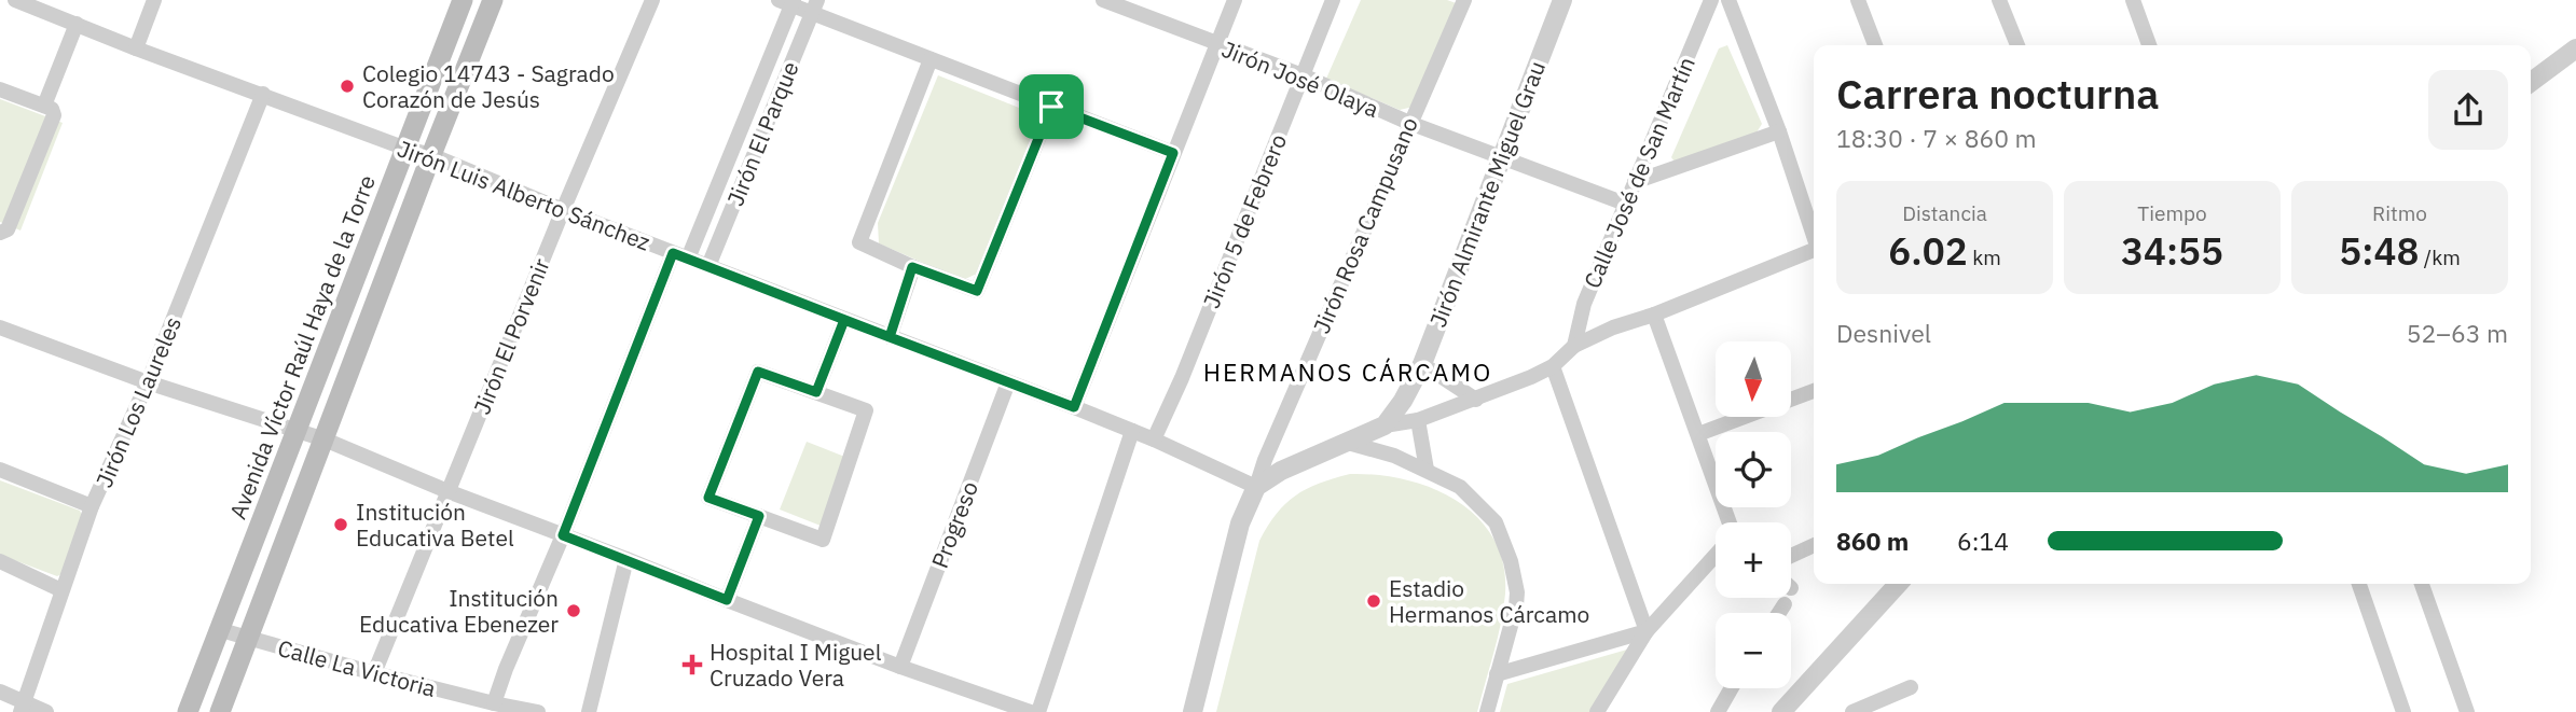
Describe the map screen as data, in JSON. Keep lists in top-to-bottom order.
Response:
{
  "streets": {
    "main road": ["Avenida Víctor Raúl Haya de la Torre"],
    "street": [
      "Jirón José Olaya",
      "Jirón El Parque",
      "Calle José de San Martín",
      "Jirón Almirante Miguel Grau",
      "Jirón Luis Alberto Sánchez",
      "Jirón 5 de Febrero",
      "Jirón Rosa Campusano",
      "Jirón El Porvenir",
      "Jirón Los Laureles",
      "Progreso",
      "Calle La Victoria"
    ]
  },
  "crossings": [
    ["Jirón José Olaya", "Calle José de San Martín"],
    ["Jirón José Olaya", "Jirón Almirante Miguel Grau"],
    ["Jirón José Olaya", "Jirón 5 de Febrero"],
    ["Jirón José Olaya", "Jirón Rosa Campusano"],
    ["Jirón El Parque", "Jirón Luis Alberto Sánchez"],
    ["Jirón El Parque", "Calle La Victoria"],
    ["Jirón Luis Alberto Sánchez", "Jirón 5 de Febrero"],
    ["Jirón Luis Alberto Sánchez", "Jirón Rosa Campusano"],
    ["Jirón Luis Alberto Sánchez", "Jirón El Porvenir"],
    ["Jirón Luis Alberto Sánchez", "Avenida Víctor Raúl Haya de la Torre"],
    ["Jirón Luis Alberto Sánchez", "Jirón Los Laureles"],
    ["Jirón Luis Alberto Sánchez", "Progreso"],
    ["Jirón El Porvenir", "Calle La Victoria"],
    ["Avenida Víctor Raúl Haya de la Torre", "Calle La Victoria"]
  ],
  "districts": ["HERMANOS CÁRCAMO"],
  "places": {
    "other": [
      "Colegio 14743 - Sagrado Corazón de Jesús",
      "Institución Educativa Betel",
      "Estadio Hermanos Cárcamo",
      "Institución Educativa Ebenezer"
    ],
    "health": ["Hospital I Miguel Cruzado Vera"]
  },
  "north": "bottom",
  "page": {
    "heading": ["Carrera nocturna", "18:30 · 7 × 860 m"],
    "stats": [
      ["Distancia", "6.02 km"],
      ["Tiempo", "34:55"],
      ["Ritmo", "5:48 /km"]
    ],
    "chart": ["Desnivel", "52–63 m"],
    "map_buttons": ["+", "−"],
    "list": [
      {
        "name": "860 m",
        "note": "6:14"
      }
    ]
  }
}
